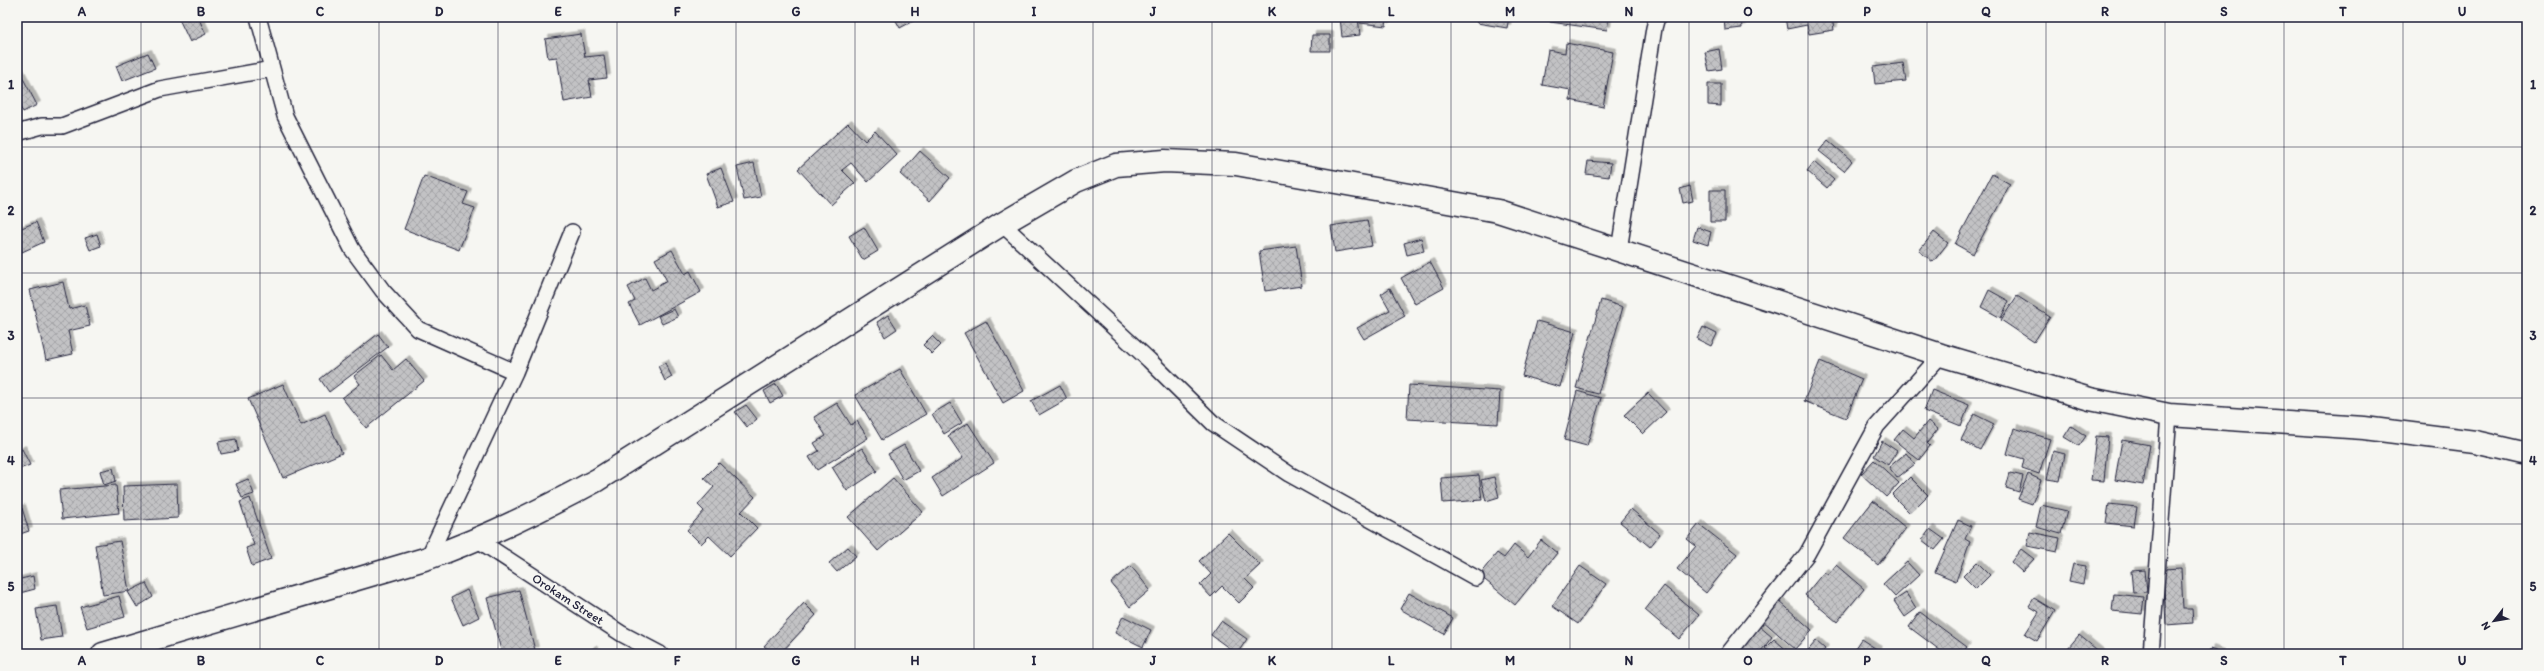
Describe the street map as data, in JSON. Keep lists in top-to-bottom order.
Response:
{
  "streets": {
    "street": ["Orokam Street"]
  },
  "north": "bottom left",
  "grid": {
    "columns": [
      "A",
      "B",
      "C",
      "D",
      "E",
      "F",
      "G",
      "H",
      "I",
      "J",
      "K",
      "L",
      "M",
      "N",
      "O",
      "P",
      "Q",
      "R",
      "S",
      "T",
      "U"
    ],
    "rows": [
      "1",
      "2",
      "3",
      "4",
      "5"
    ]
  }
}
